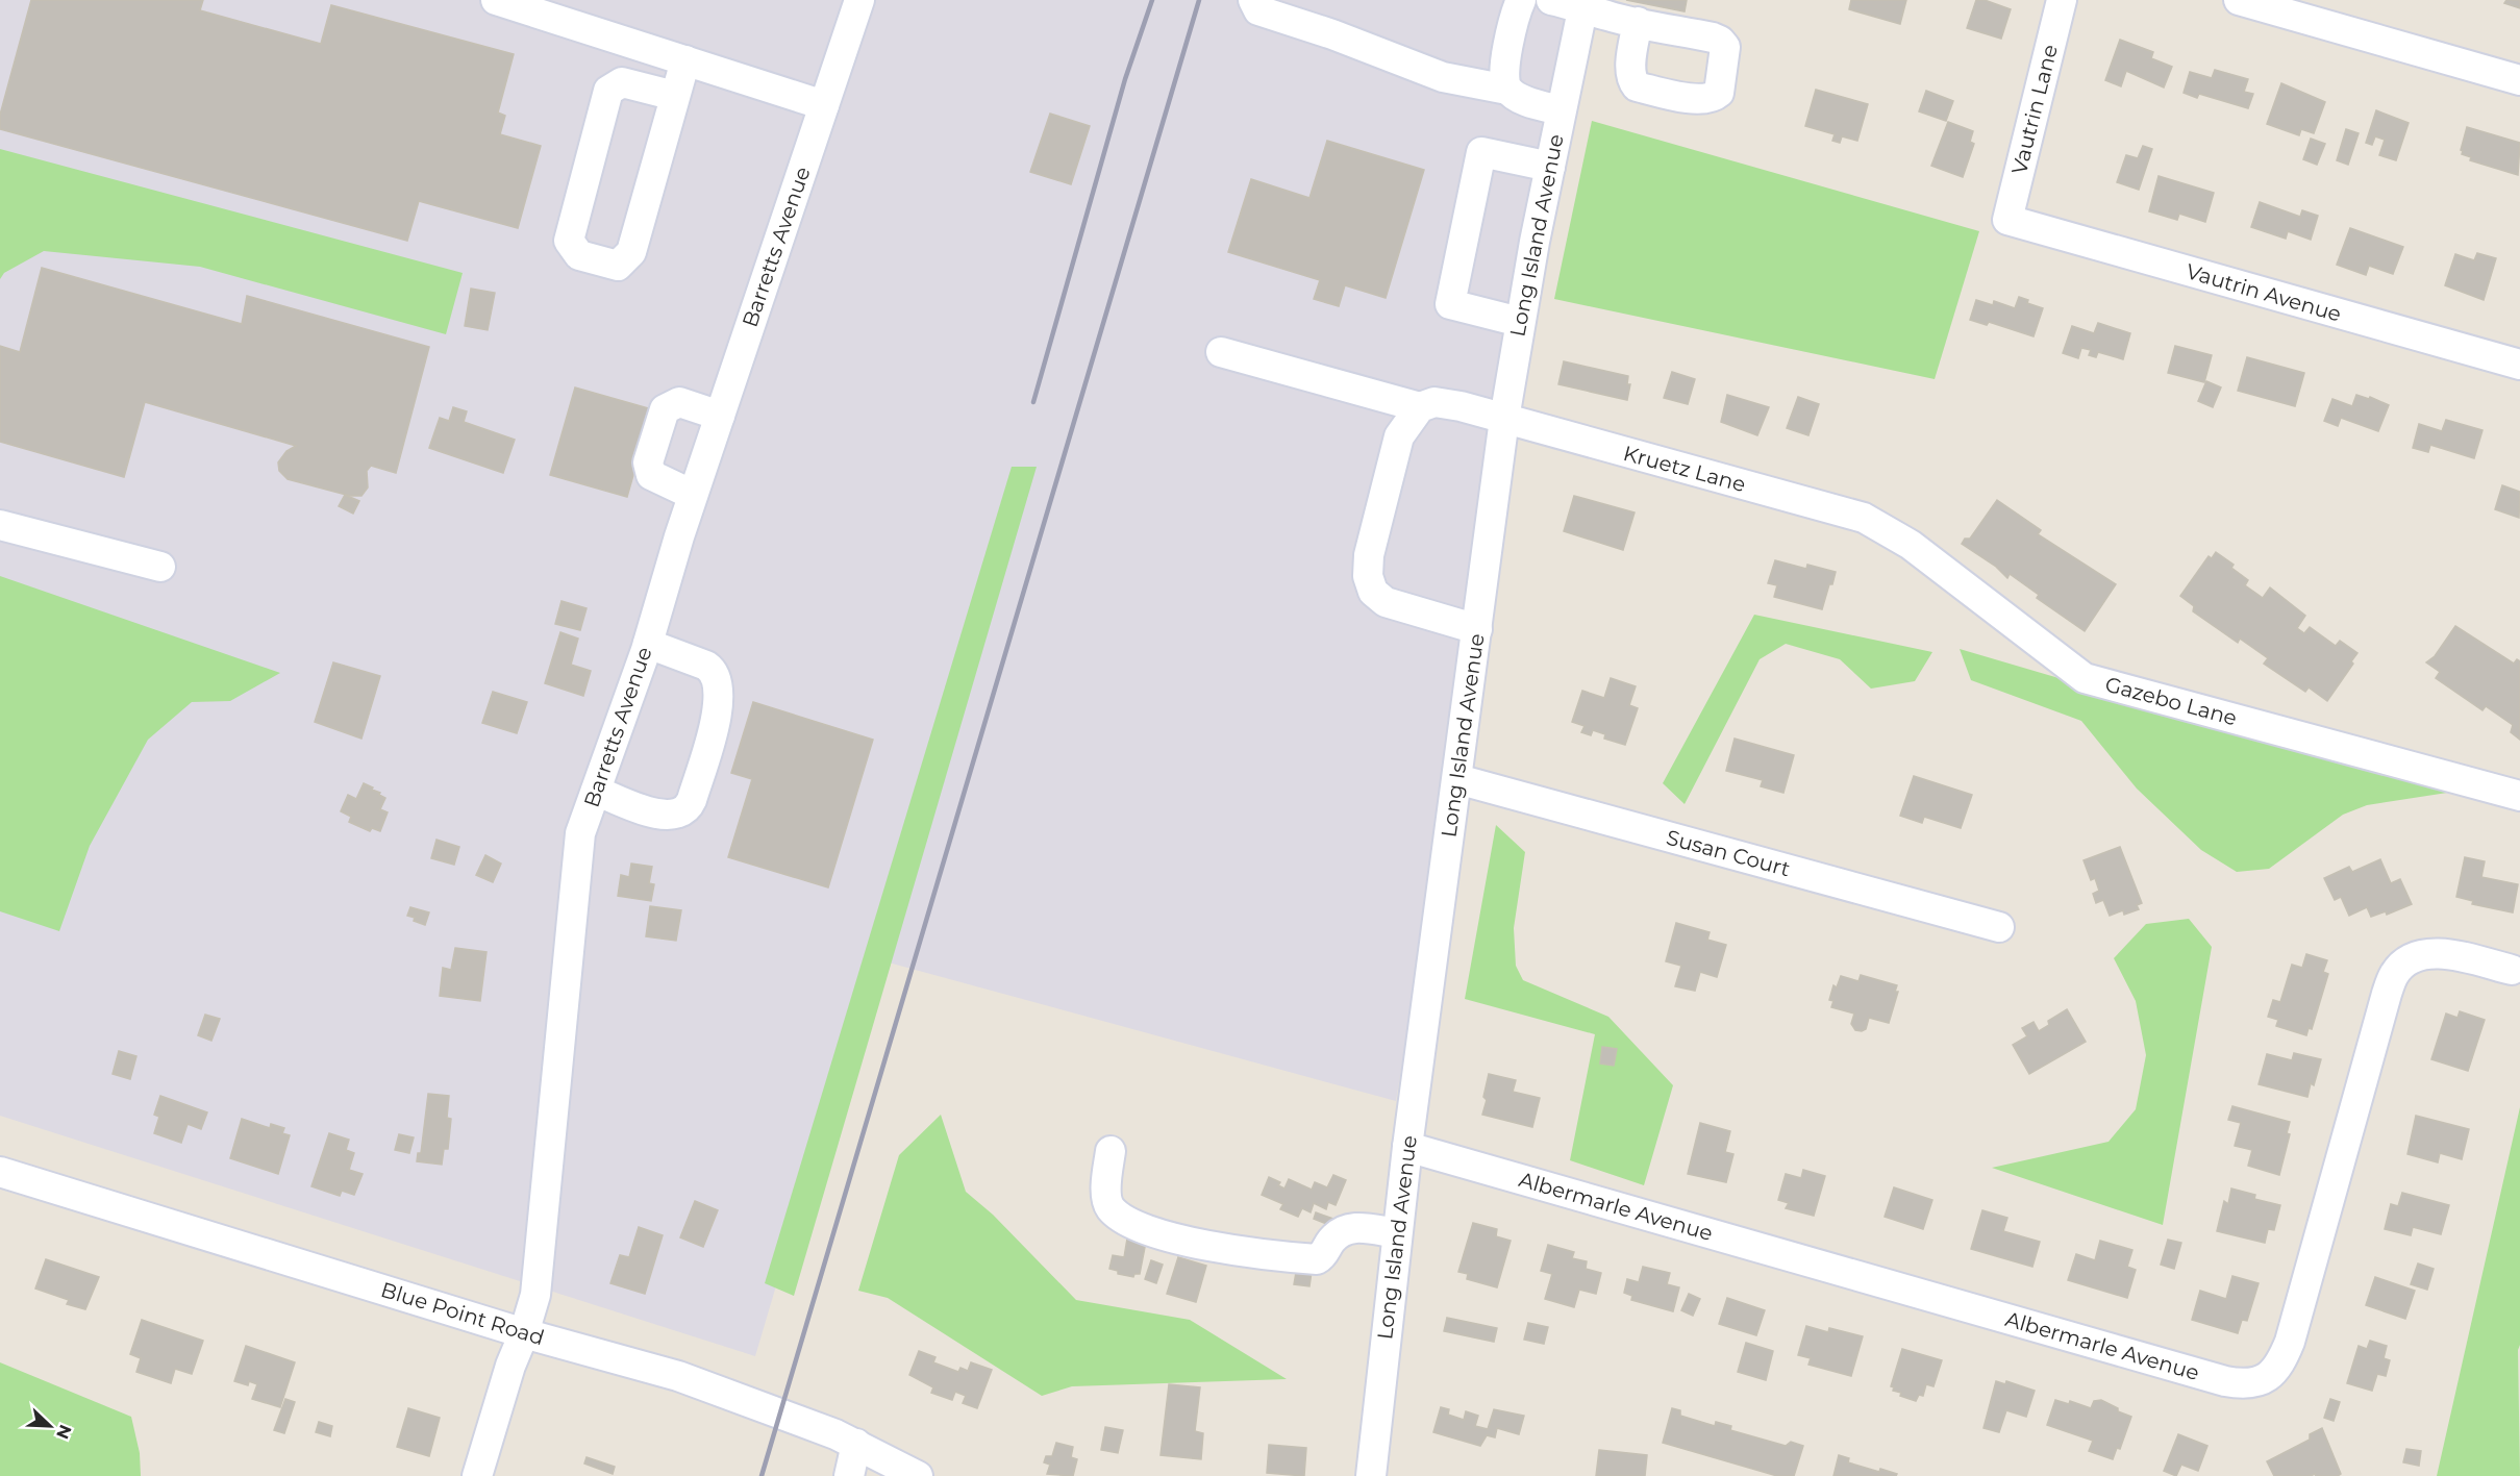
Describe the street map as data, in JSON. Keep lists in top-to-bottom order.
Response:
{
  "streets": {
    "street": [
      "Vautrin Lane",
      "Long Island Avenue",
      "Barretts Avenue",
      "Vautrin Avenue",
      "Kruetz Lane",
      "Gazebo Lane",
      "Susan Court",
      "Albermarle Avenue",
      "Blue Point Road"
    ]
  },
  "crossings": [
    ["Vautrin Lane", "Vautrin Avenue"],
    ["Long Island Avenue", "Kruetz Lane"],
    ["Long Island Avenue", "Susan Court"],
    ["Long Island Avenue", "Albermarle Avenue"],
    ["Barretts Avenue", "Blue Point Road"],
    ["Kruetz Lane", "Gazebo Lane"]
  ],
  "north": "bottom right"
}
